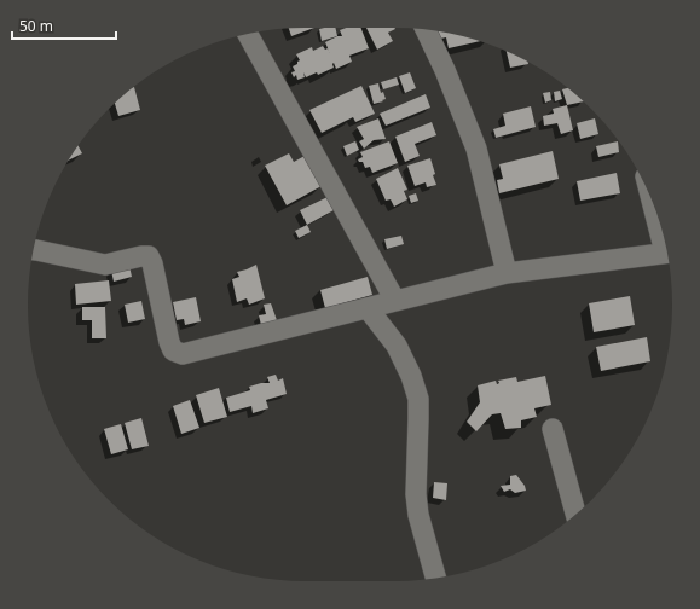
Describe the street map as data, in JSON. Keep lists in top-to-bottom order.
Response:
{
  "scale_bar": "50 m"
}
